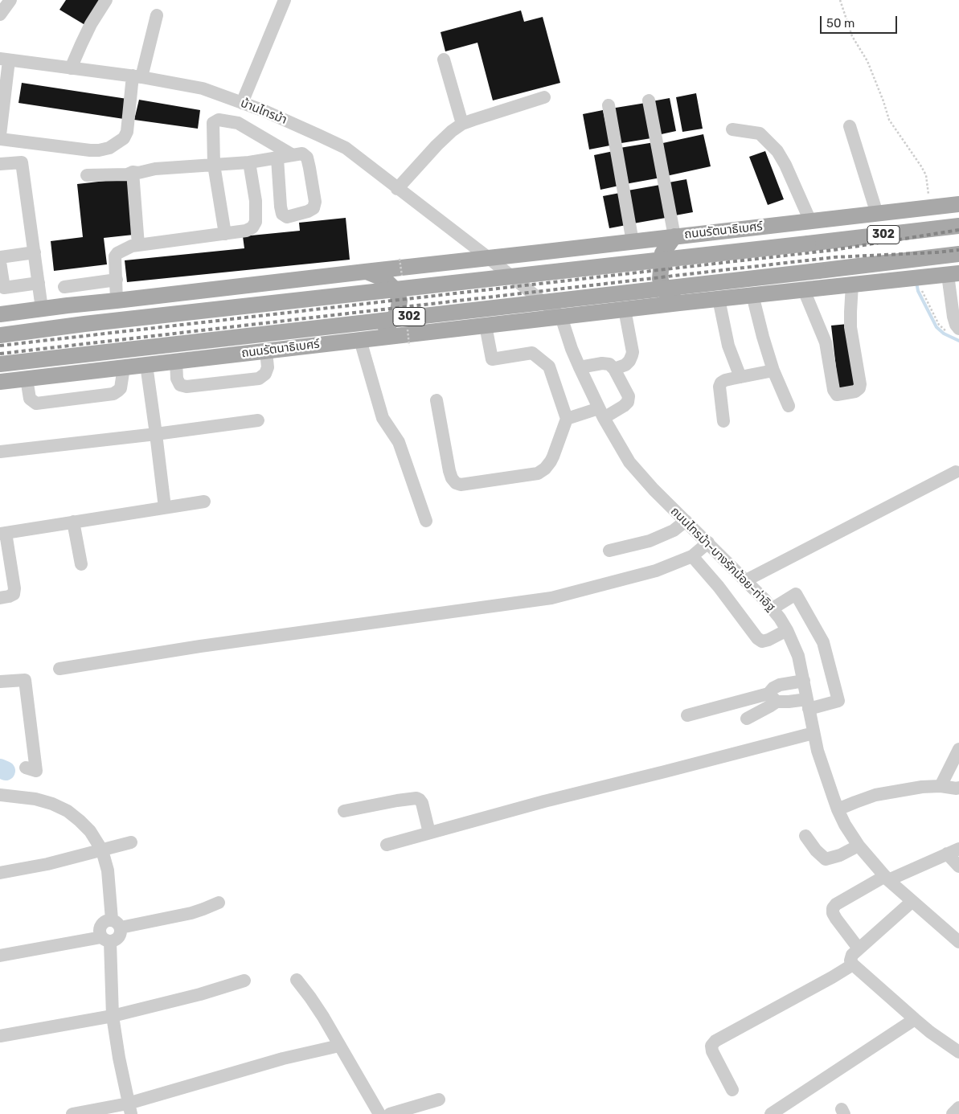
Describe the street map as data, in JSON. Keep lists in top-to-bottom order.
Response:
{
  "streets": {
    "main road": ["ถนนรัตนาธิเบศร์", "302"],
    "street": ["บ้านไทรม้า", "ถนนไทรม้า-บางรักน้อย-ท่าอิฐ"]
  },
  "crossings": [
    ["บ้านไทรม้า", "ถนนรัตนาธิเบศร์"],
    ["ถนนรัตนาธิเบศร์", "ถนนไทรม้า-บางรักน้อย-ท่าอิฐ"]
  ],
  "scale_bar": "50 m"
}
